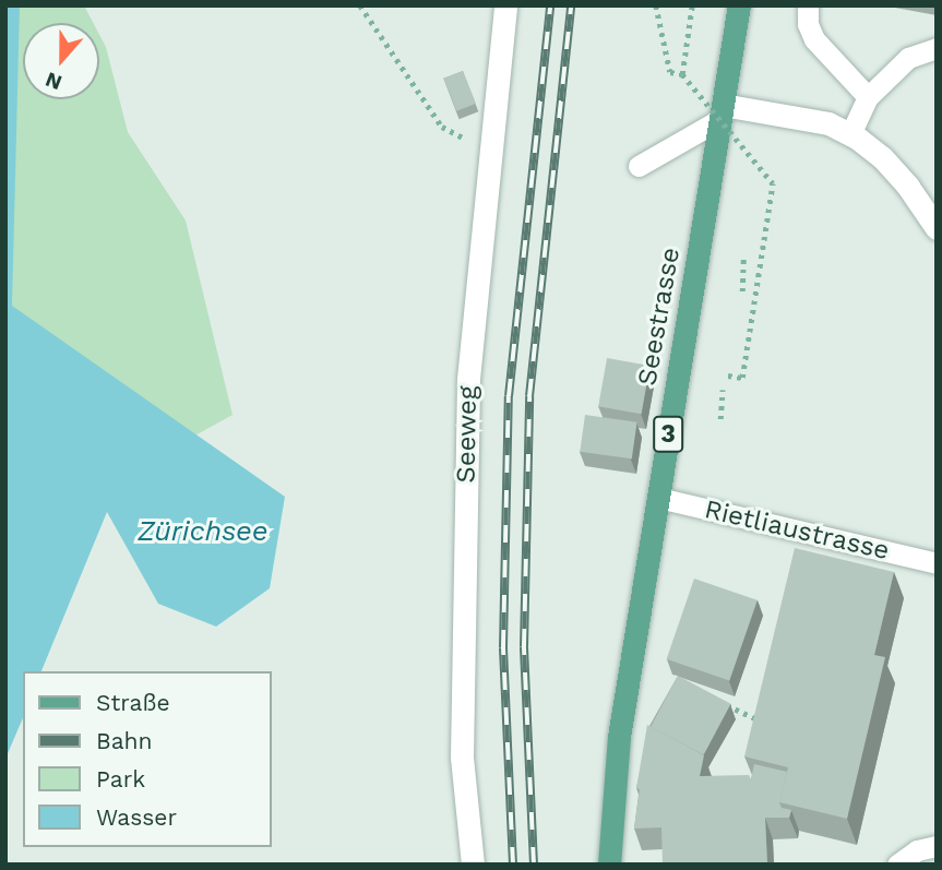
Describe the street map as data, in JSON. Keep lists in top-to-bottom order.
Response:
{
  "streets": {
    "main road": ["Seestrasse", "3"],
    "street": ["Seeweg"],
    "lane": ["Rietliaustrasse"]
  },
  "crossings": [
    ["Seestrasse", "Rietliaustrasse"]
  ],
  "water": ["Zürichsee"],
  "legend": [
    "Straße",
    "Bahn",
    "Park",
    "Wasser"
  ],
  "north": "bottom"
}
